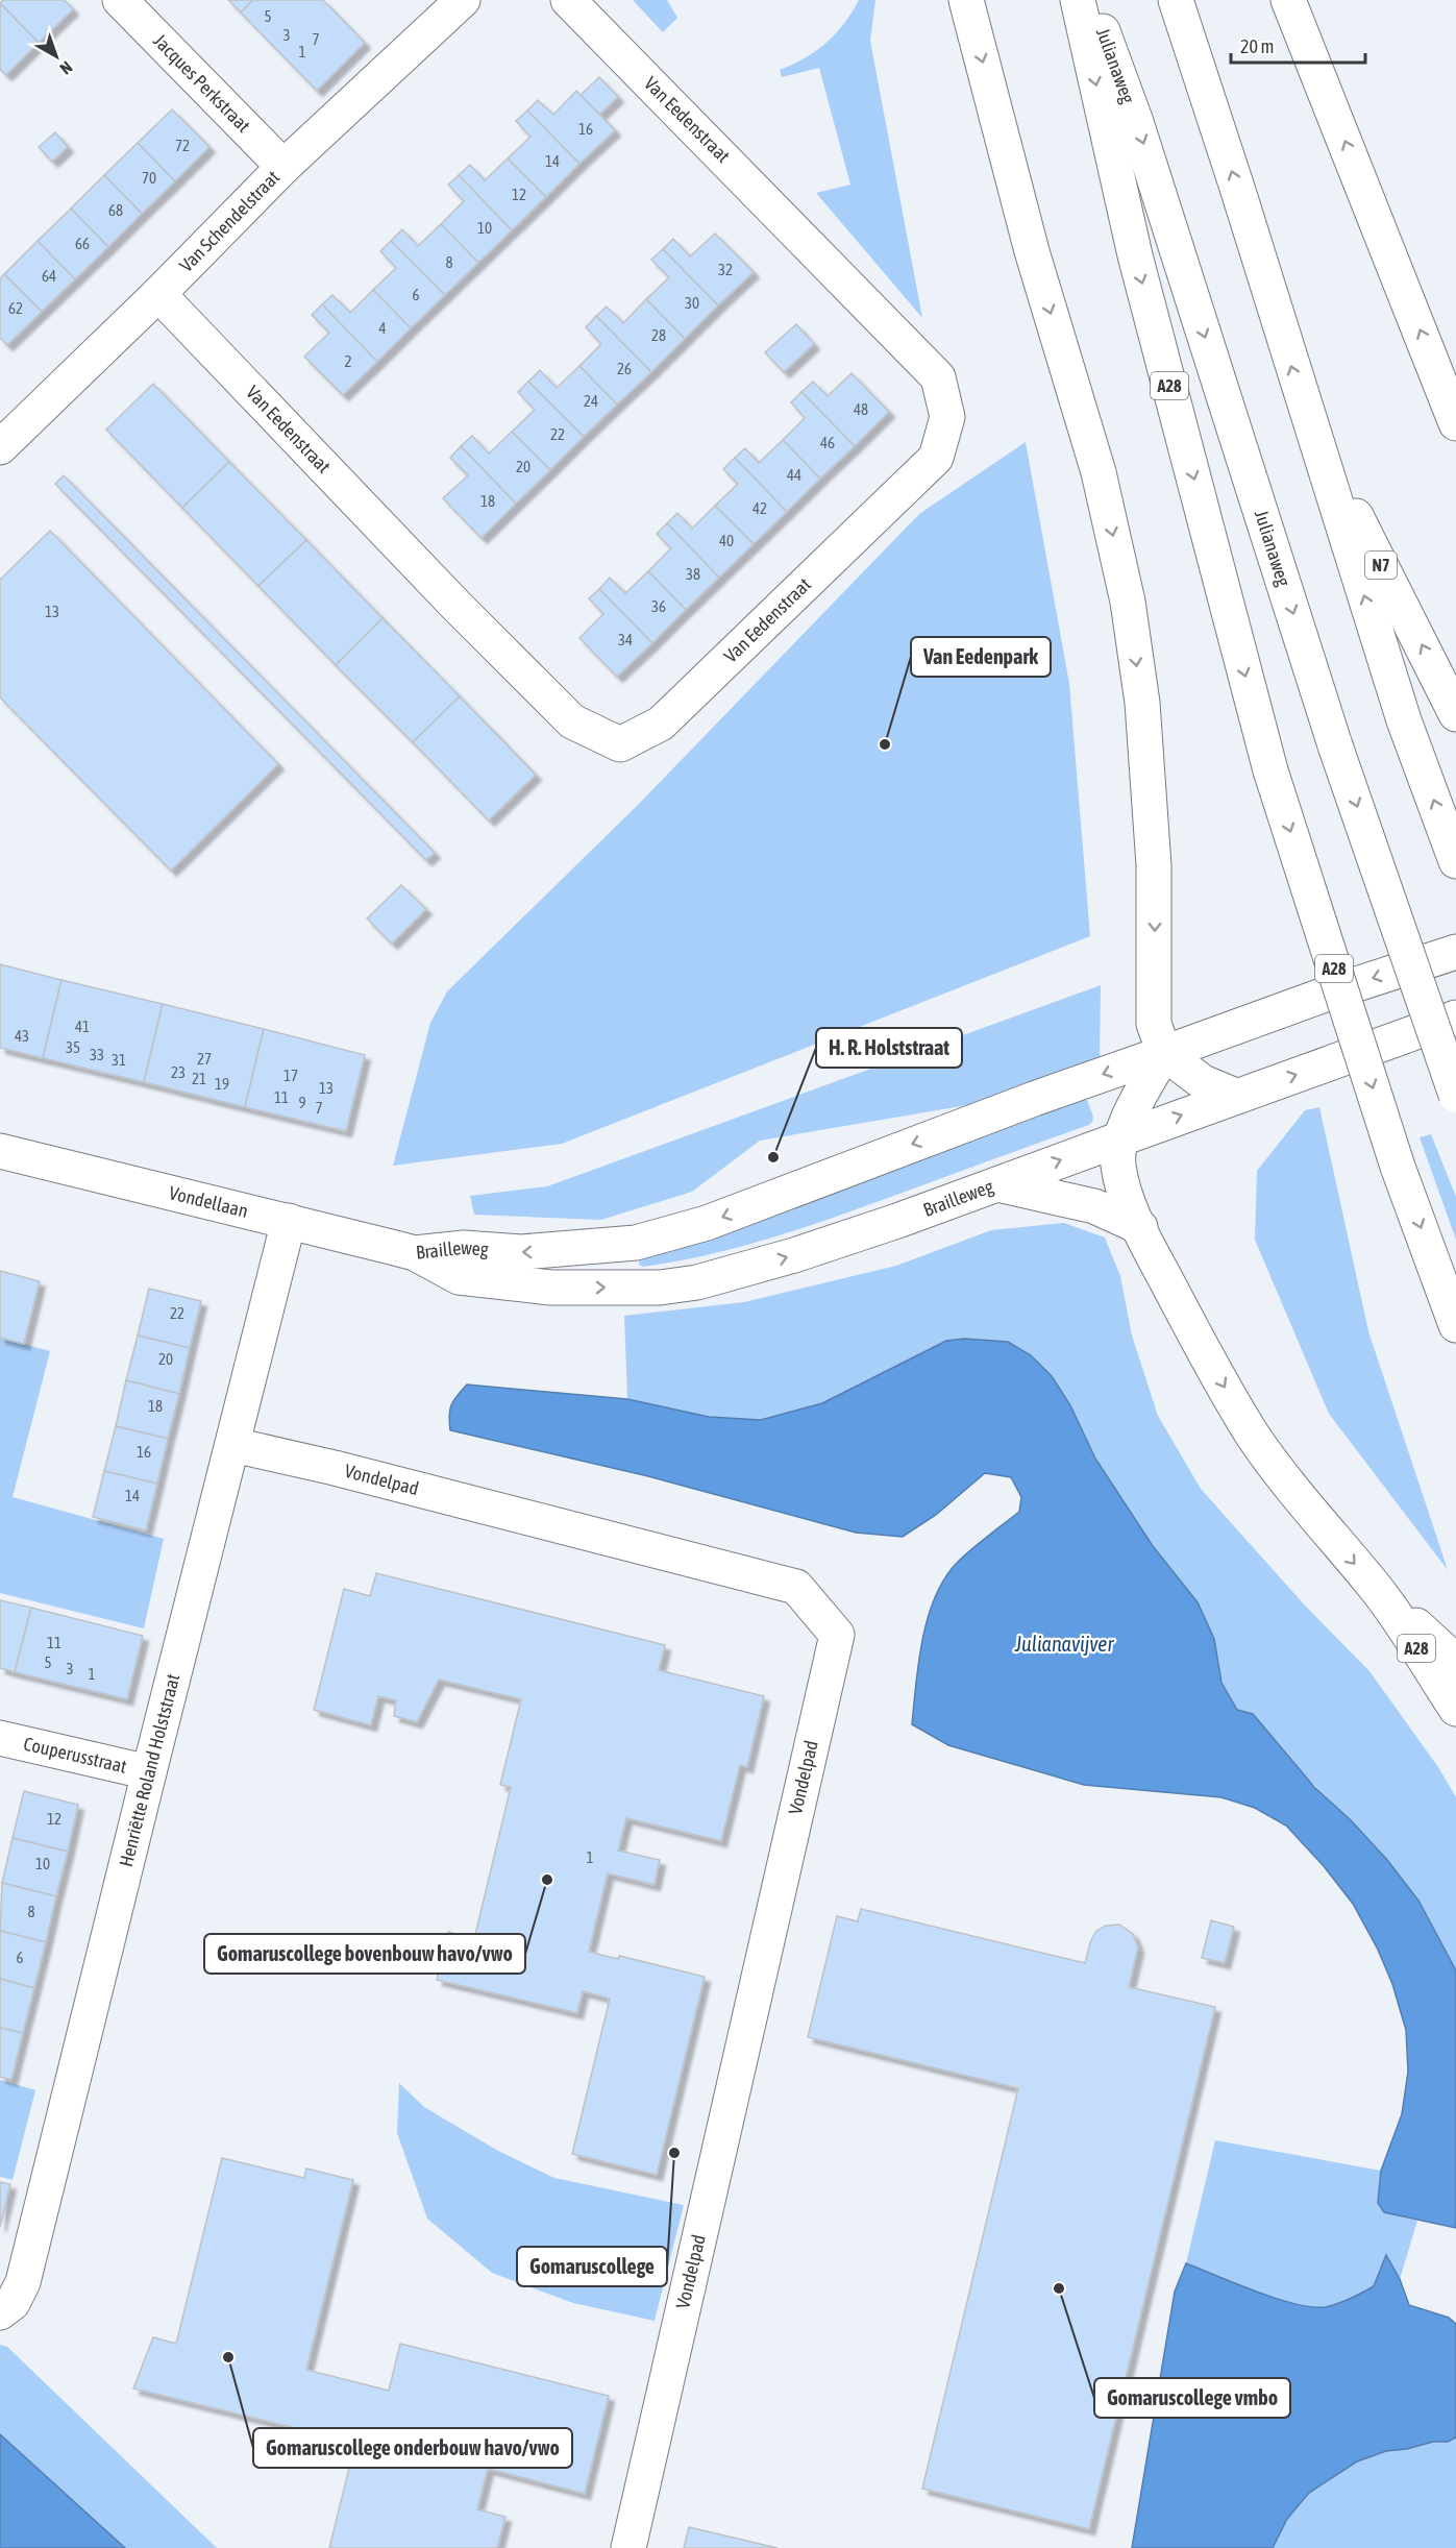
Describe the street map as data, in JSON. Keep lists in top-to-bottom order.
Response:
{
  "streets": {
    "main road": [
      "Julianaweg",
      "Jacques Perkstraat",
      "Van Eedenstraat",
      "Van Schendelstraat",
      "A28",
      "N7",
      "Brailleweg",
      "Vondellaan",
      "Vondelpad",
      "Couperusstraat",
      "Henriëtte Roland Holststraat"
    ]
  },
  "crossings": [
    ["Jacques Perkstraat", "Van Schendelstraat"],
    ["Van Eedenstraat", "Van Schendelstraat"],
    ["A28", "Brailleweg"],
    ["Brailleweg", "Vondellaan"],
    ["Vondellaan", "Henriëtte Roland Holststraat"],
    ["Vondelpad", "Henriëtte Roland Holststraat"],
    ["Couperusstraat", "Henriëtte Roland Holststraat"]
  ],
  "water": ["Julianavijver"],
  "places": [
    "Van Eedenpark",
    "H. R. Holststraat",
    "Gomaruscollege bovenbouw havo/vwo",
    "Gomaruscollege",
    "Gomaruscollege vmbo",
    "Gomaruscollege onderbouw havo/vwo"
  ],
  "house_numbers": [
    "5",
    "3",
    "7",
    "1",
    "16",
    "72",
    "14",
    "70",
    "12",
    "68",
    "10",
    "66",
    "8",
    "32",
    "64",
    "6",
    "30",
    "62",
    "4",
    "28",
    "2",
    "26",
    "24",
    "48",
    "22",
    "46",
    "20",
    "44",
    "18",
    "42",
    "40",
    "38",
    "36",
    "13",
    "34",
    "41",
    "43",
    "35",
    "33",
    "27",
    "31",
    "23",
    "17",
    "21",
    "19",
    "13",
    "11",
    "9",
    "7",
    "22",
    "20",
    "18",
    "16",
    "14",
    "11",
    "5",
    "3",
    "1",
    "12",
    "1",
    "10",
    "8",
    "6"
  ],
  "scale_bar": "20 m",
  "north": "bottom right"
}
